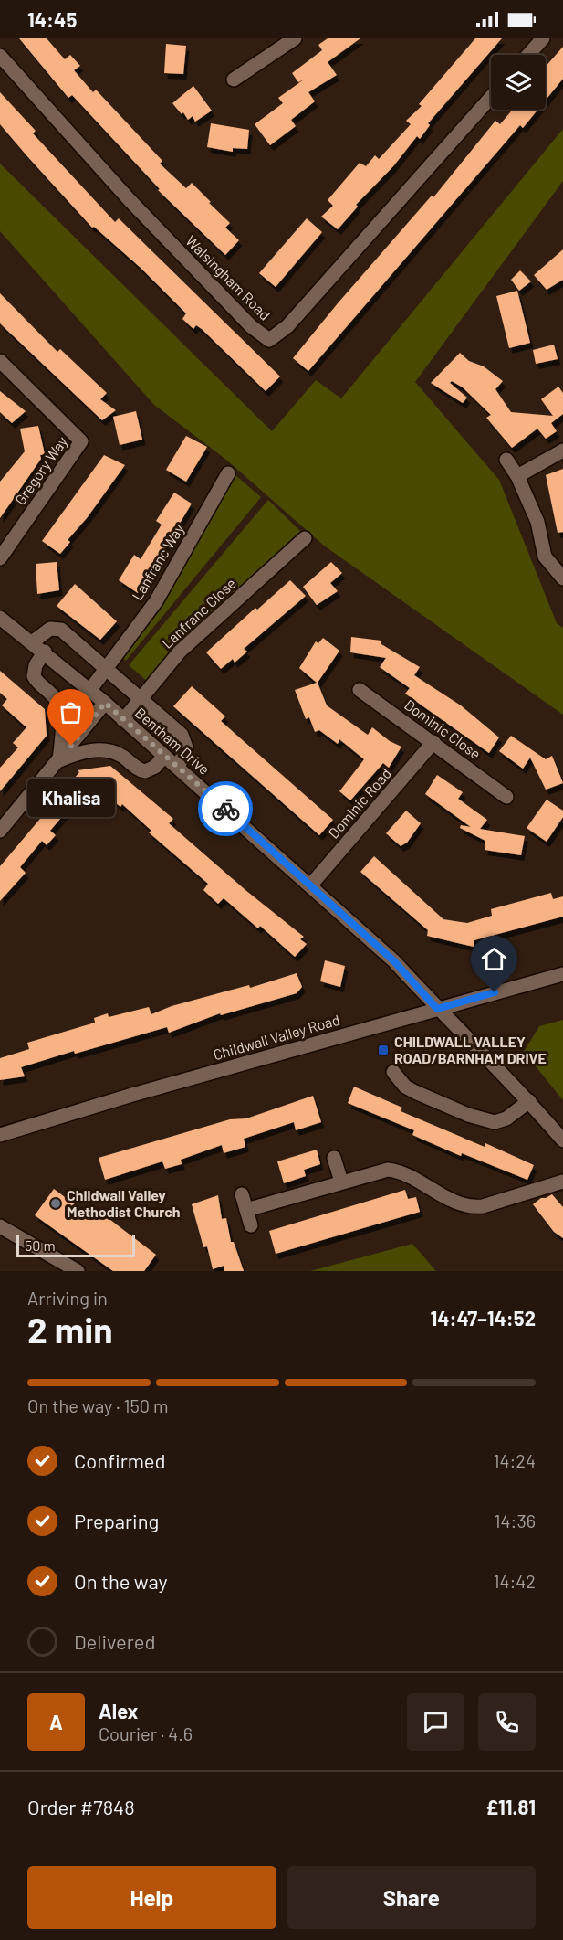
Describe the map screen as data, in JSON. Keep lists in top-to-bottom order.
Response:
{
  "streets": {
    "street": [
      "Walsingham Road",
      "Gregory Way",
      "Lanfranc Way",
      "Lanfranc Close",
      "Dominic Close",
      "Bentham Drive",
      "Dominic Road",
      "Childwall Valley Road"
    ]
  },
  "crossings": [
    ["Lanfranc Way", "Bentham Drive"],
    ["Lanfranc Close", "Bentham Drive"],
    ["Dominic Close", "Dominic Road"],
    ["Bentham Drive", "Dominic Road"],
    ["Bentham Drive", "Childwall Valley Road"]
  ],
  "places": {
    "other": ["Khalisa", "Childwall Valley Methodist Church"],
    "transit": ["CHILDWALL VALLEY ROAD/BARNHAM DRIVE"]
  },
  "scale_bar": "50 m",
  "page": {
    "status": "14:45",
    "bubble": "Khalisa",
    "scale": "50 m",
    "heading": ["2 min", "Arriving in", "14:47–14:52"],
    "panel": [
      "Alex",
      "Courier · 4.6",
      "Order #7848",
      "£11.81"
    ],
    "bar": "On the way · 150 m",
    "list": [
      ["Confirmed", "14:24"],
      ["Preparing", "14:36"],
      ["On the way", "14:42"],
      "Delivered"
    ],
    "round": "A",
    "buttons": ["Help", "Share"]
  }
}
